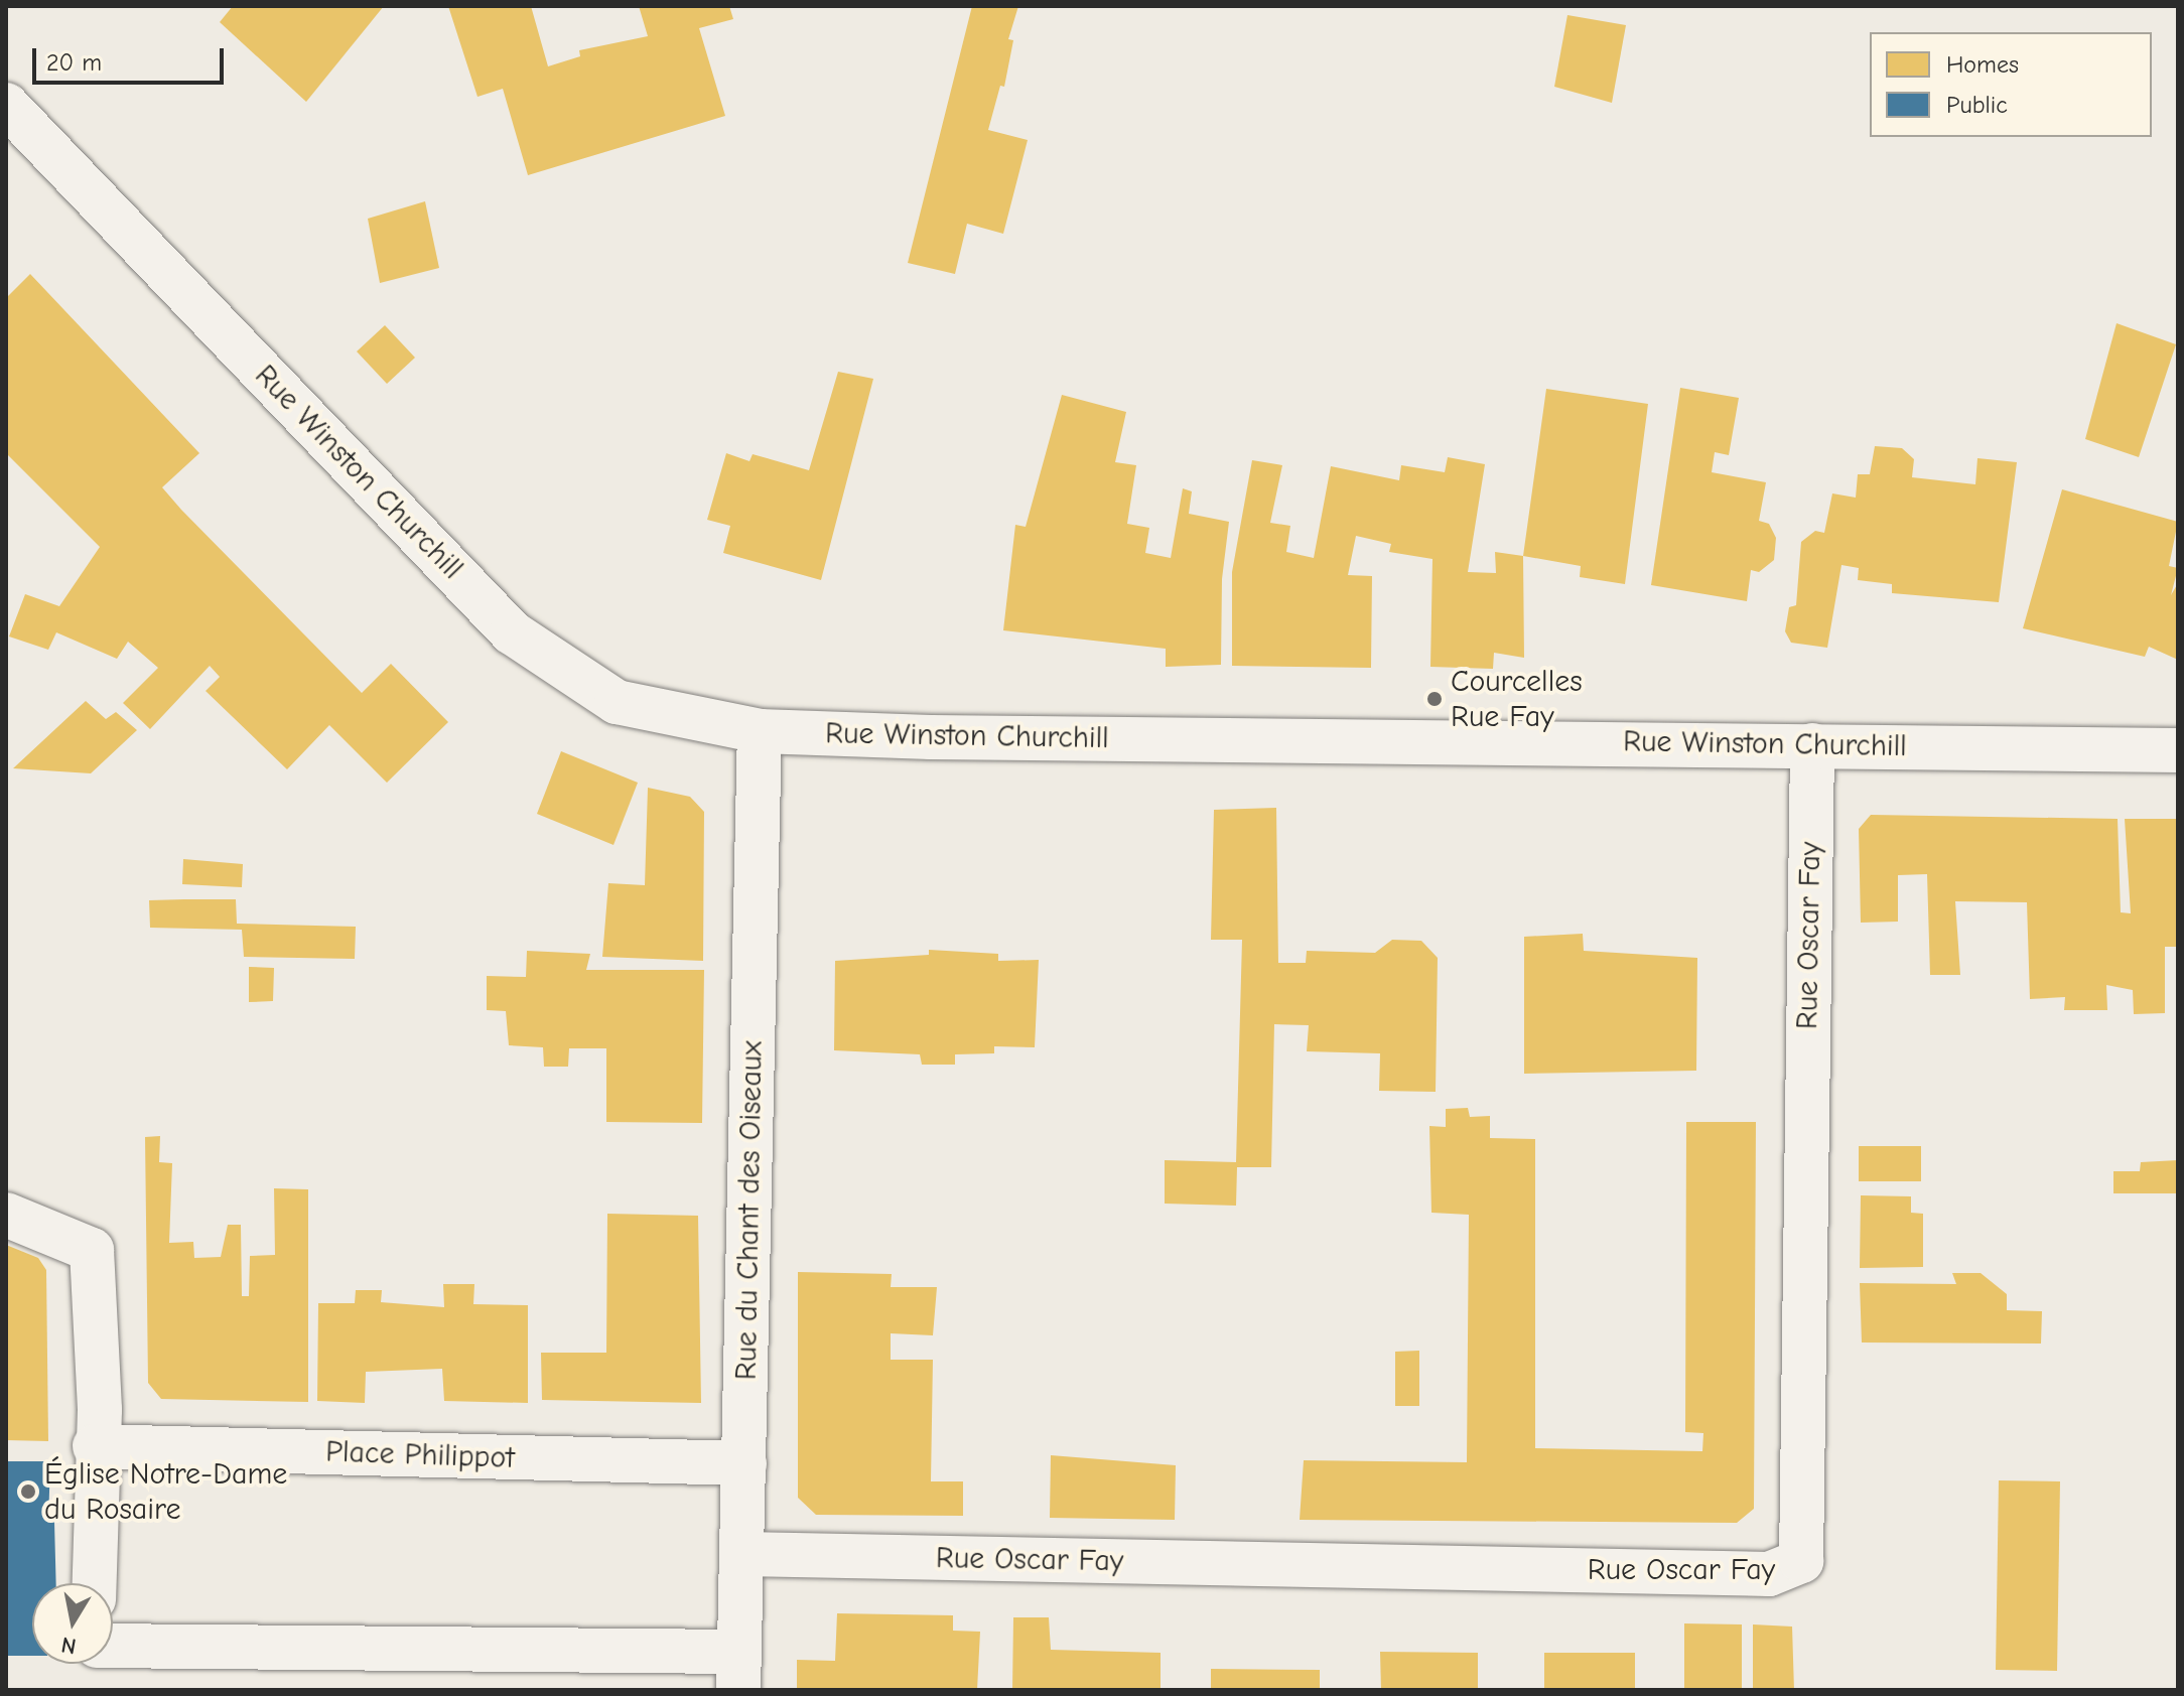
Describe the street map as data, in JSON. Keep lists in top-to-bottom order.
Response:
{
  "streets": {
    "street": [
      "Rue Winston Churchill",
      "Rue Oscar Fay",
      "Rue du Chant des Oiseaux",
      "Place Philippot"
    ]
  },
  "crossings": [
    ["Rue Winston Churchill", "Rue Oscar Fay"],
    ["Rue Winston Churchill", "Rue du Chant des Oiseaux"],
    ["Rue Oscar Fay", "Rue du Chant des Oiseaux"],
    ["Rue du Chant des Oiseaux", "Place Philippot"]
  ],
  "places": ["Courcelles Rue Fay", "Église Notre-Dame du Rosaire"],
  "legend": ["Homes", "Public"],
  "scale_bar": "20 m",
  "north": "bottom"
}
